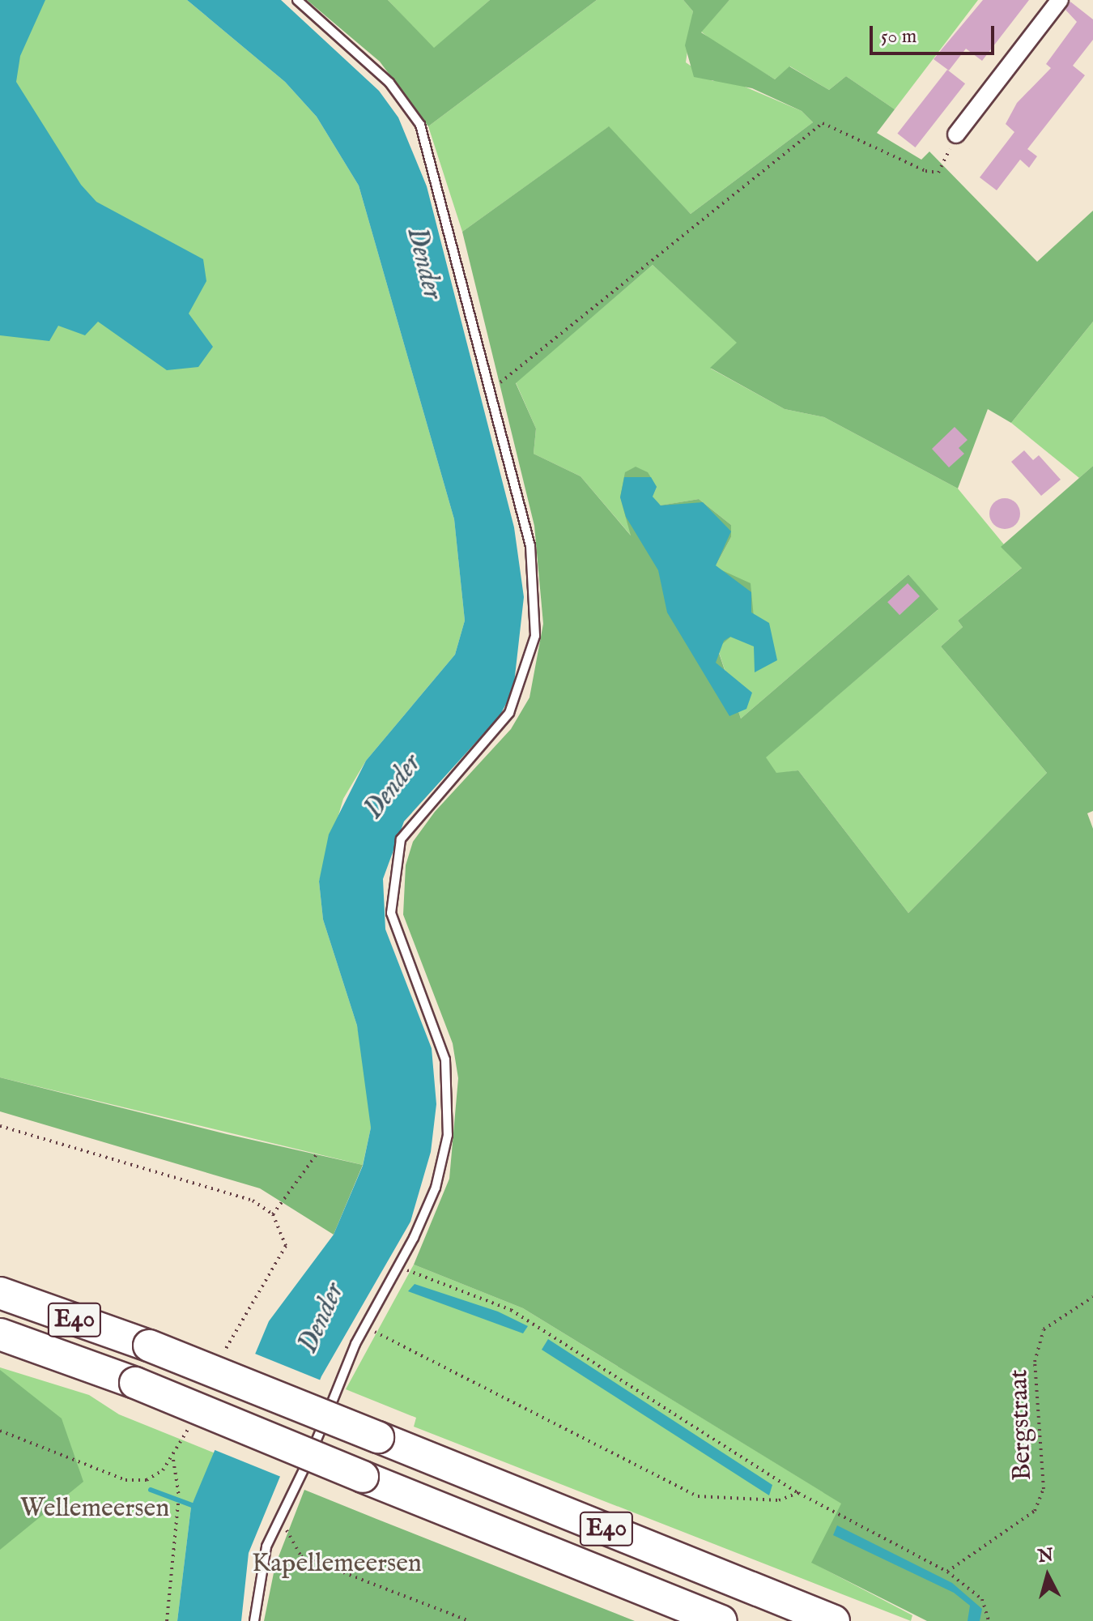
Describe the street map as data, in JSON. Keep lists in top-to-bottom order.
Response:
{
  "streets": {
    "highway": ["E40"],
    "path": ["Bergstraat"]
  },
  "water": ["Dender"],
  "parks": ["Wellemeersen", "Kapellemeersen"],
  "scale_bar": "50 m",
  "north": "top"
}
